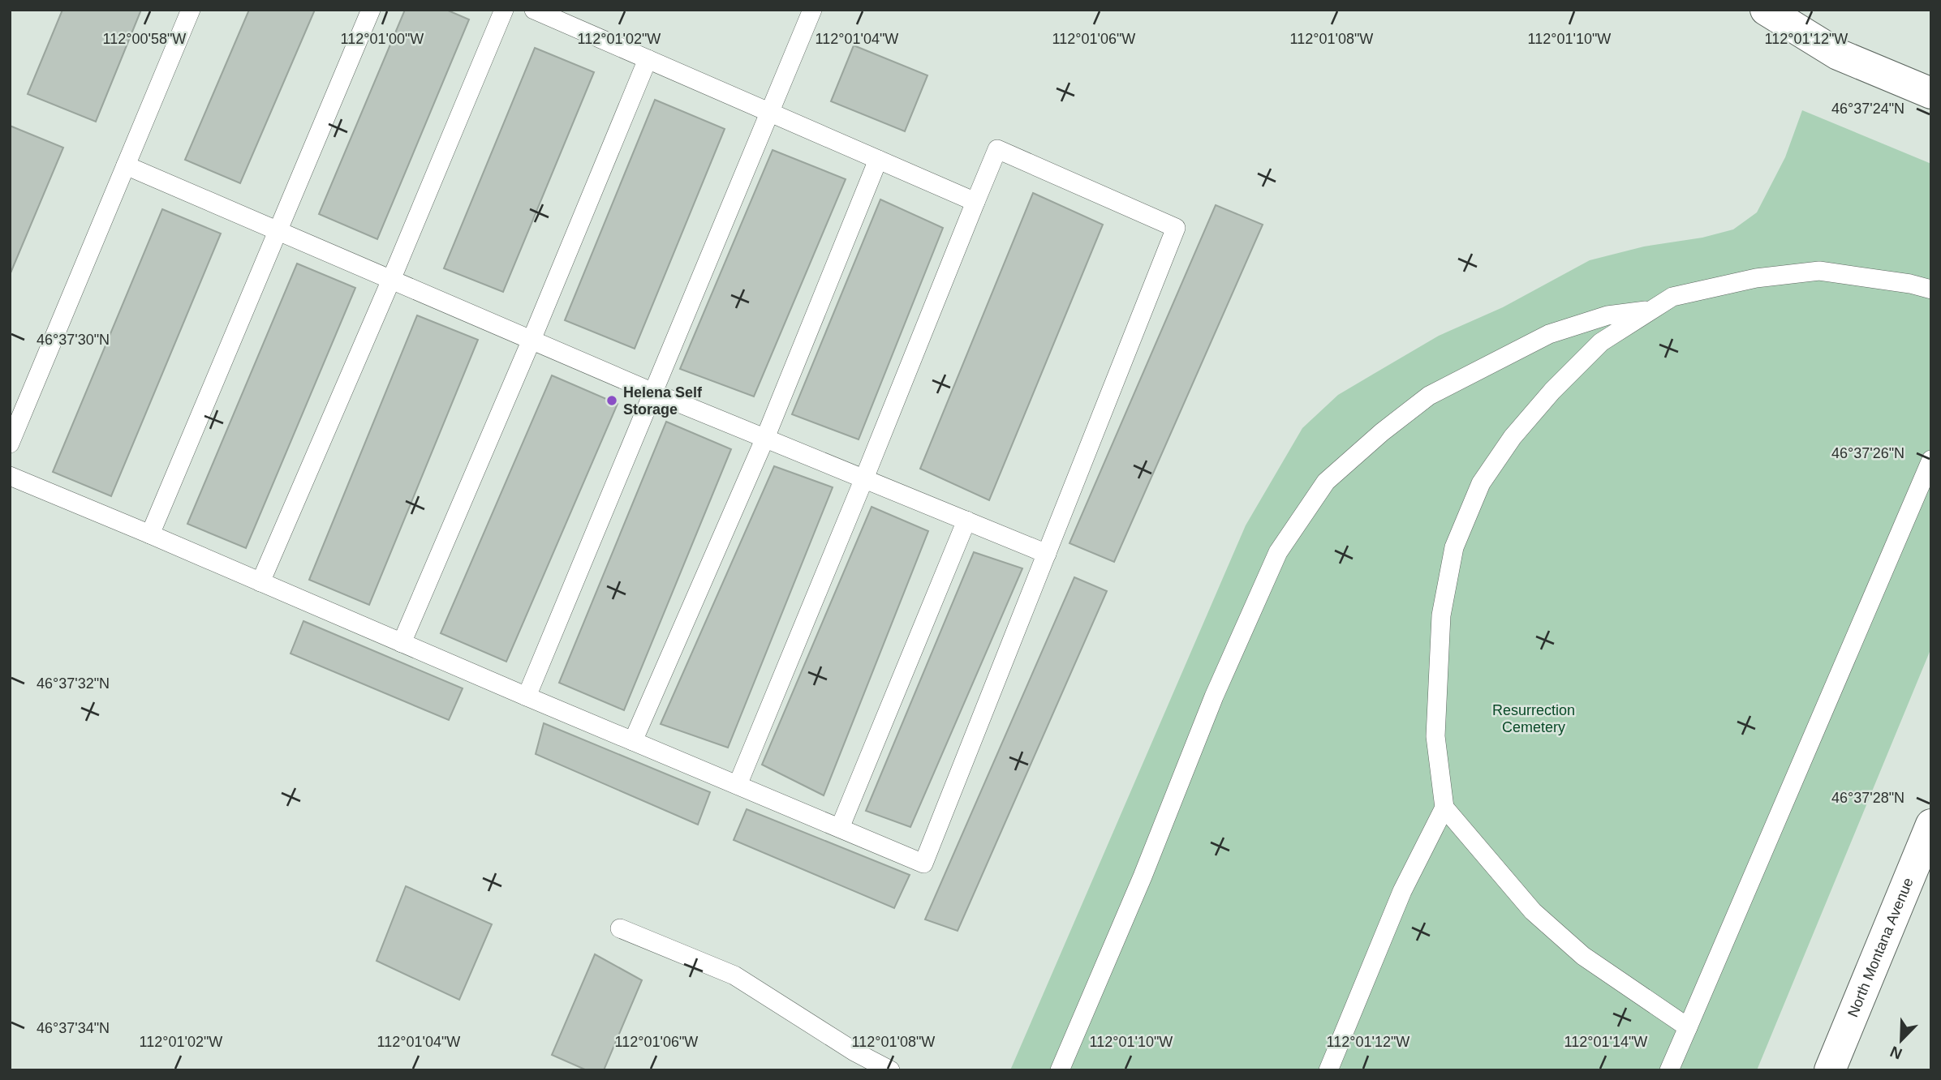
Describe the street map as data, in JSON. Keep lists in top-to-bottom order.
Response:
{
  "streets": {
    "main road": ["North Montana Avenue"]
  },
  "parks": ["Resurrection Cemetery"],
  "places": ["Helena Self Storage"],
  "north": "bottom left",
  "coordinates": [
    "112°01'02\"W",
    "112°01'04\"W",
    "112°01'06\"W",
    "112°01'08\"W",
    "112°01'10\"W",
    "112°01'12\"W",
    "112°00'58\"W",
    "112°01'00\"W",
    "46°37'24\"N",
    "46°37'30\"N",
    "46°37'26\"N",
    "46°37'32\"N",
    "46°37'28\"N",
    "46°37'34\"N",
    "112°01'14\"W"
  ]
}
